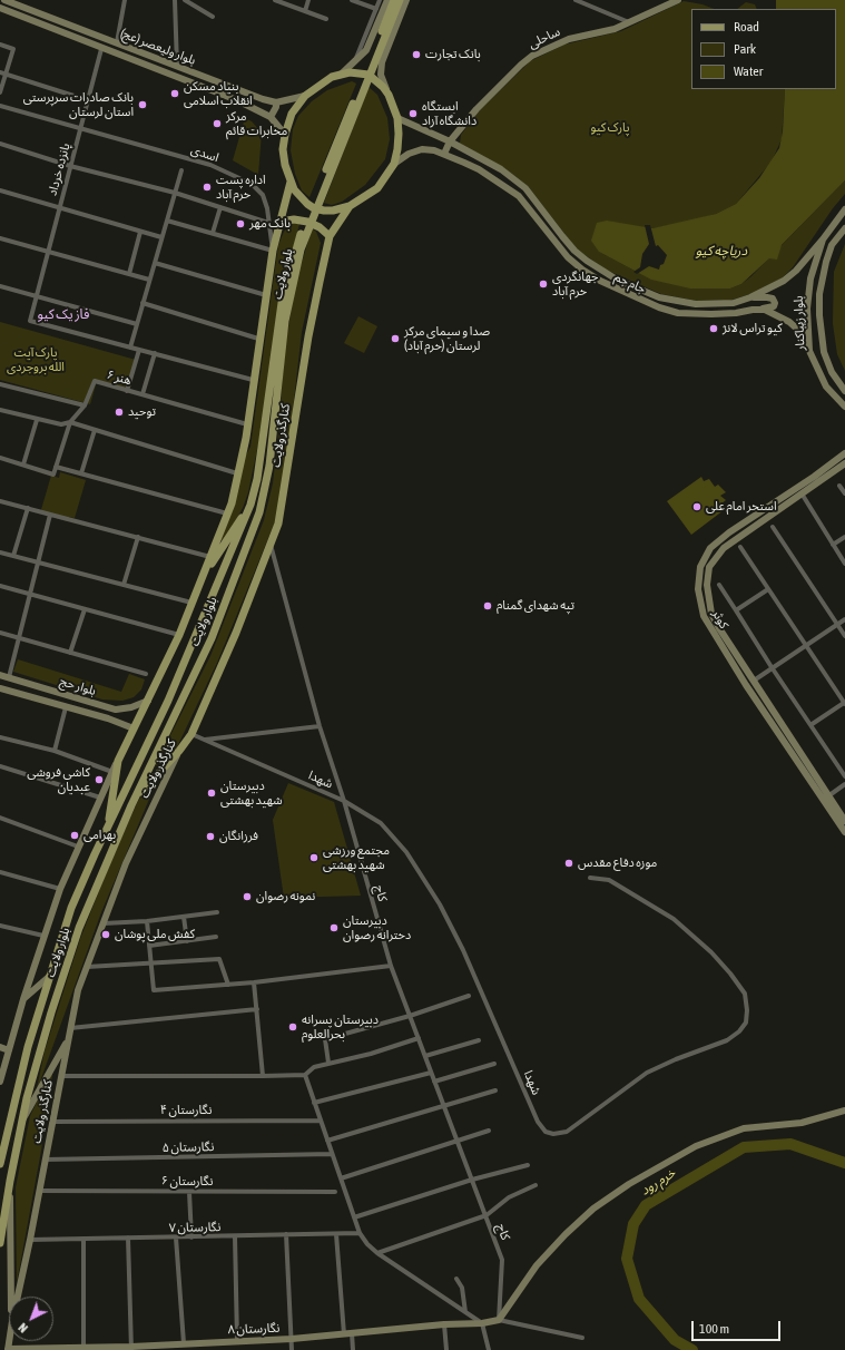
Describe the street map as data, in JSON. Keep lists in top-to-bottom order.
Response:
{
  "streets": {
    "main road": [
      "ساحلی",
      "بلوار ولیعصر (عج)",
      "بلوار ولایت",
      "جام جم",
      "بلوار زیباکنار",
      "کنارگذر ولایت",
      "کوثر",
      "بلوار حج",
      "نگارستان ۸"
    ],
    "street": [
      "اسدی",
      "پانزده خرداد",
      "هنر ۶",
      "شهدا",
      "کاج",
      "نگارستان ۴",
      "نگارستان ۵",
      "نگارستان ۶",
      "نگارستان ۷"
    ]
  },
  "crossings": [
    ["ساحلی", "جام جم"],
    ["بلوار ولیعصر (عج)", "پانزده خرداد"],
    ["بلوار ولیعصر (عج)", "جام جم"],
    ["بلوار ولیعصر (عج)", "کنارگذر ولایت"],
    ["اسدی", "پانزده خرداد"],
    ["جام جم", "بلوار زیباکنار"],
    ["جام جم", "کنارگذر ولایت"],
    ["کنارگذر ولایت", "شهدا"],
    ["کنارگذر ولایت", "کاج"],
    ["کنارگذر ولایت", "نگارستان ۴"],
    ["کنارگذر ولایت", "نگارستان ۵"],
    ["کنارگذر ولایت", "نگارستان ۶"],
    ["کنارگذر ولایت", "نگارستان ۷"],
    ["شهدا", "کاج"],
    ["کاج", "نگارستان ۸"]
  ],
  "districts": ["فاز یک کیو"],
  "water": ["دریاچه کیو", "خرم رود"],
  "parks": ["پارک کیو", "پارک آیت الله بروجردی"],
  "places": [
    "بانک تجارت",
    "بنیاد مسکن انقلاب اسلامی",
    "بانک صادرات سرپرستی استان لرستان",
    "ایستگاه دانشگاه آزاد",
    "مرکز مخابرات قائم",
    "اداره پست خرم آباد",
    "بانک مهر",
    "جهانگردى خرم آباد",
    "کیو تراس لانژ",
    "صدا و سیمای مرکز لرستان (خرم آباد)",
    "توحید",
    "استخر امام علی",
    "تپه شهدای گمنام",
    "کاشی فروشی عبدیان",
    "دبیرستان شهید بهشتی",
    "بهرامی",
    "فرزانگان",
    "مجتمع ورزشی شهید بهشتی",
    "موزه دفاع مقدس",
    "نمونه رضوان",
    "دبیرستان دخترانه رضوان",
    "کفش ملی پوشان",
    "دبیرستان پسرانه بحرالعلوم"
  ],
  "legend": ["Road", "Park", "Water"],
  "scale_bar": "100 m",
  "north": "bottom left"
}
